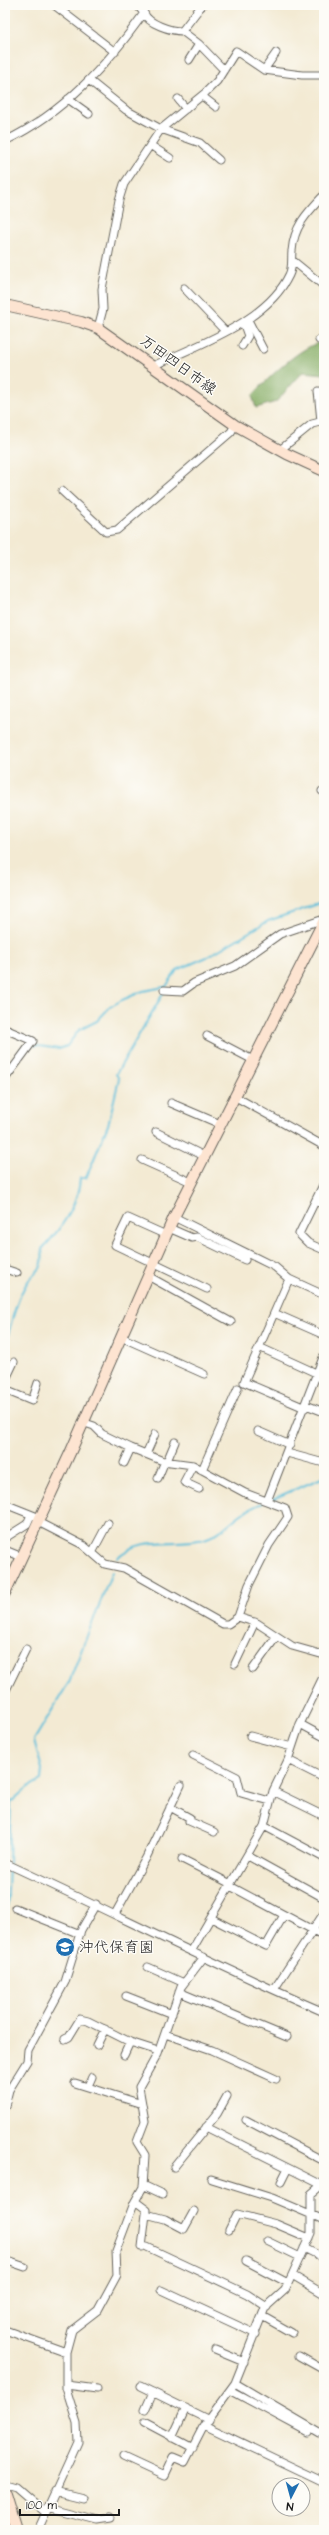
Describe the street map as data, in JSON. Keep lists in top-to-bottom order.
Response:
{
  "streets": {
    "street": ["万田四日市線"]
  },
  "places": {
    "school or university": ["沖代保育園"]
  },
  "scale_bar": "100 m",
  "north": "bottom"
}
